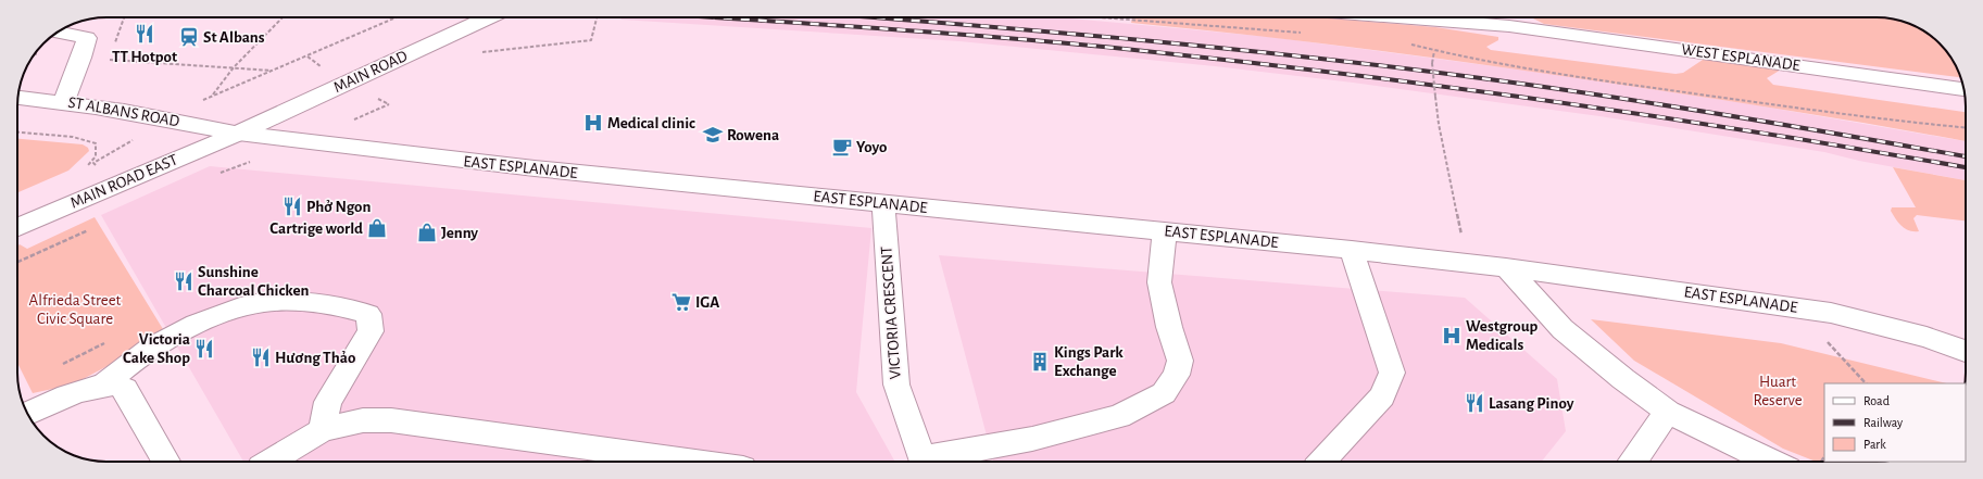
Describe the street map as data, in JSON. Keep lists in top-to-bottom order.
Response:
{
  "streets": {
    "street": [
      "WEST ESPLANADE",
      "MAIN ROAD",
      "ST ALBANS ROAD",
      "EAST ESPLANADE",
      "MAIN ROAD EAST",
      "VICTORIA CRESCENT"
    ]
  },
  "crossings": [
    ["MAIN ROAD", "ST ALBANS ROAD"],
    ["MAIN ROAD", "EAST ESPLANADE"],
    ["MAIN ROAD", "MAIN ROAD EAST"],
    ["ST ALBANS ROAD", "EAST ESPLANADE"],
    ["ST ALBANS ROAD", "MAIN ROAD EAST"],
    ["EAST ESPLANADE", "MAIN ROAD EAST"],
    ["EAST ESPLANADE", "VICTORIA CRESCENT"]
  ],
  "parks": ["Alfrieda Street Civic Square", "Huart Reserve"],
  "places": {
    "restaurant": [
      "TT Hotpot",
      "Phở Ngon",
      "Sunshine Charcoal Chicken",
      "Victoria Cake Shop",
      "Hương Thảo",
      "Lasang Pinoy"
    ],
    "station": ["St Albans"],
    "hospital": ["Medical clinic", "Westgroup Medicals"],
    "school or university": ["Rowena"],
    "cafe": ["Yoyo"],
    "shop": ["Cartrige world", "Jenny"],
    "supermarket": ["IGA"],
    "building": ["Kings Park Exchange"]
  },
  "legend": ["Road", "Railway", "Park"]
}
